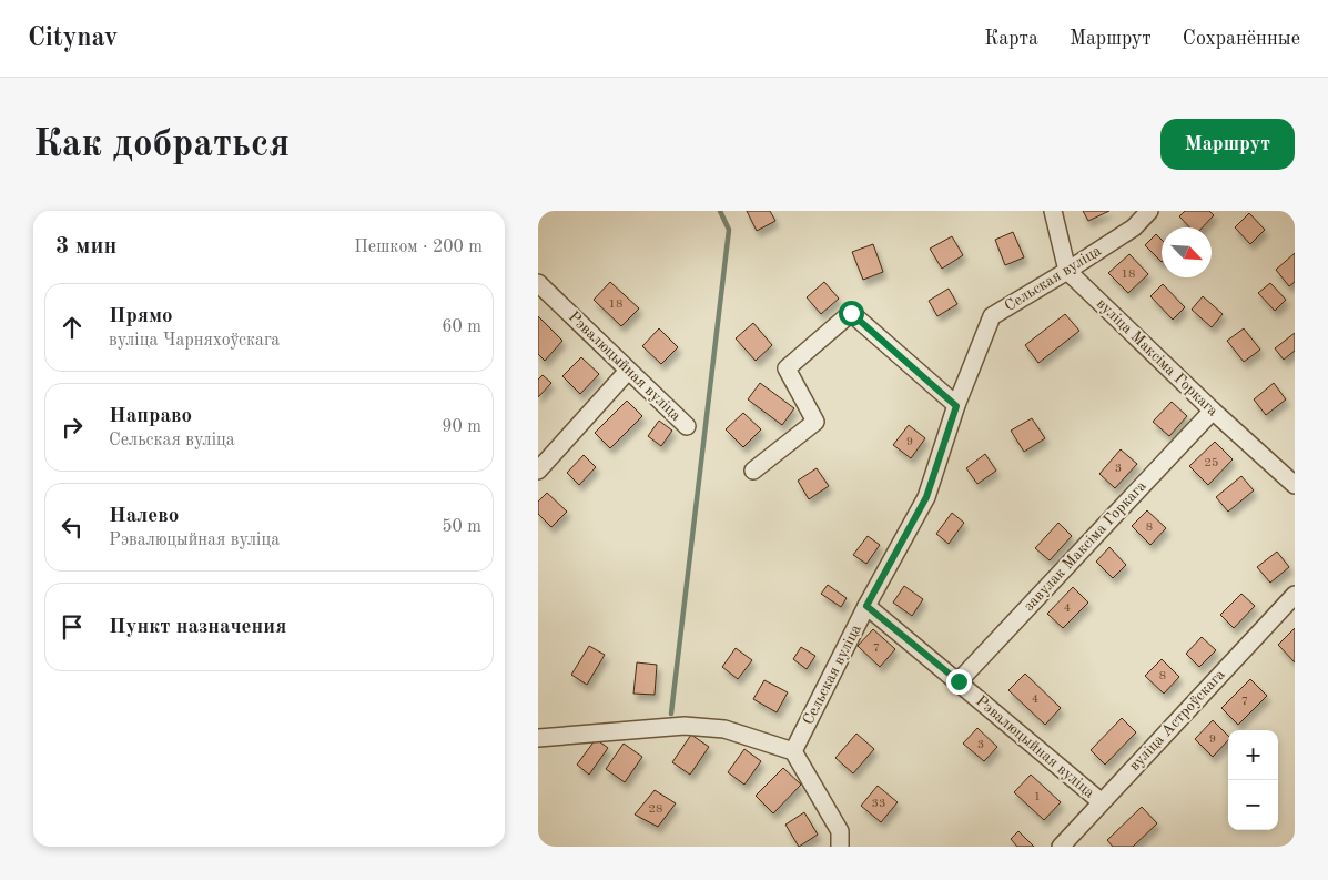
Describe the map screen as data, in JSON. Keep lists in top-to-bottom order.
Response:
{
  "streets": {
    "street": [
      "Сельская вуліца",
      "вуліца Максіма Горкага",
      "Рэвалюцыйная вуліца",
      "завулак Максіма Горкага",
      "вуліца Астроўскага"
    ]
  },
  "crossings": [
    ["Сельская вуліца", "вуліца Максіма Горкага"],
    ["Сельская вуліца", "Рэвалюцыйная вуліца"],
    ["вуліца Максіма Горкага", "завулак Максіма Горкага"],
    ["Рэвалюцыйная вуліца", "завулак Максіма Горкага"],
    ["Рэвалюцыйная вуліца", "вуліца Астроўскага"]
  ],
  "house_numbers": [
    "18",
    "18",
    "9",
    "25",
    "3",
    "8",
    "4",
    "7",
    "8",
    "4",
    "7",
    "9",
    "3",
    "1",
    "33",
    "28"
  ],
  "north": "bottom right",
  "page": {
    "header": "Citynav",
    "nav": ["Карта", "Маршрут", "Сохранённые"],
    "buttons": "Маршрут",
    "title": "Как добраться",
    "heading": ["3 мин", "Пешком · 200 m"],
    "list": [
      ["Прямо", "вуліца Чарняхоўскага", "60 m"],
      ["Направо", "Сельская вуліца", "90 m"],
      ["Налево", "Рэвалюцыйная вуліца", "50 m"],
      "Пункт назначения"
    ],
    "map_buttons": ["+", "−"]
  }
}
